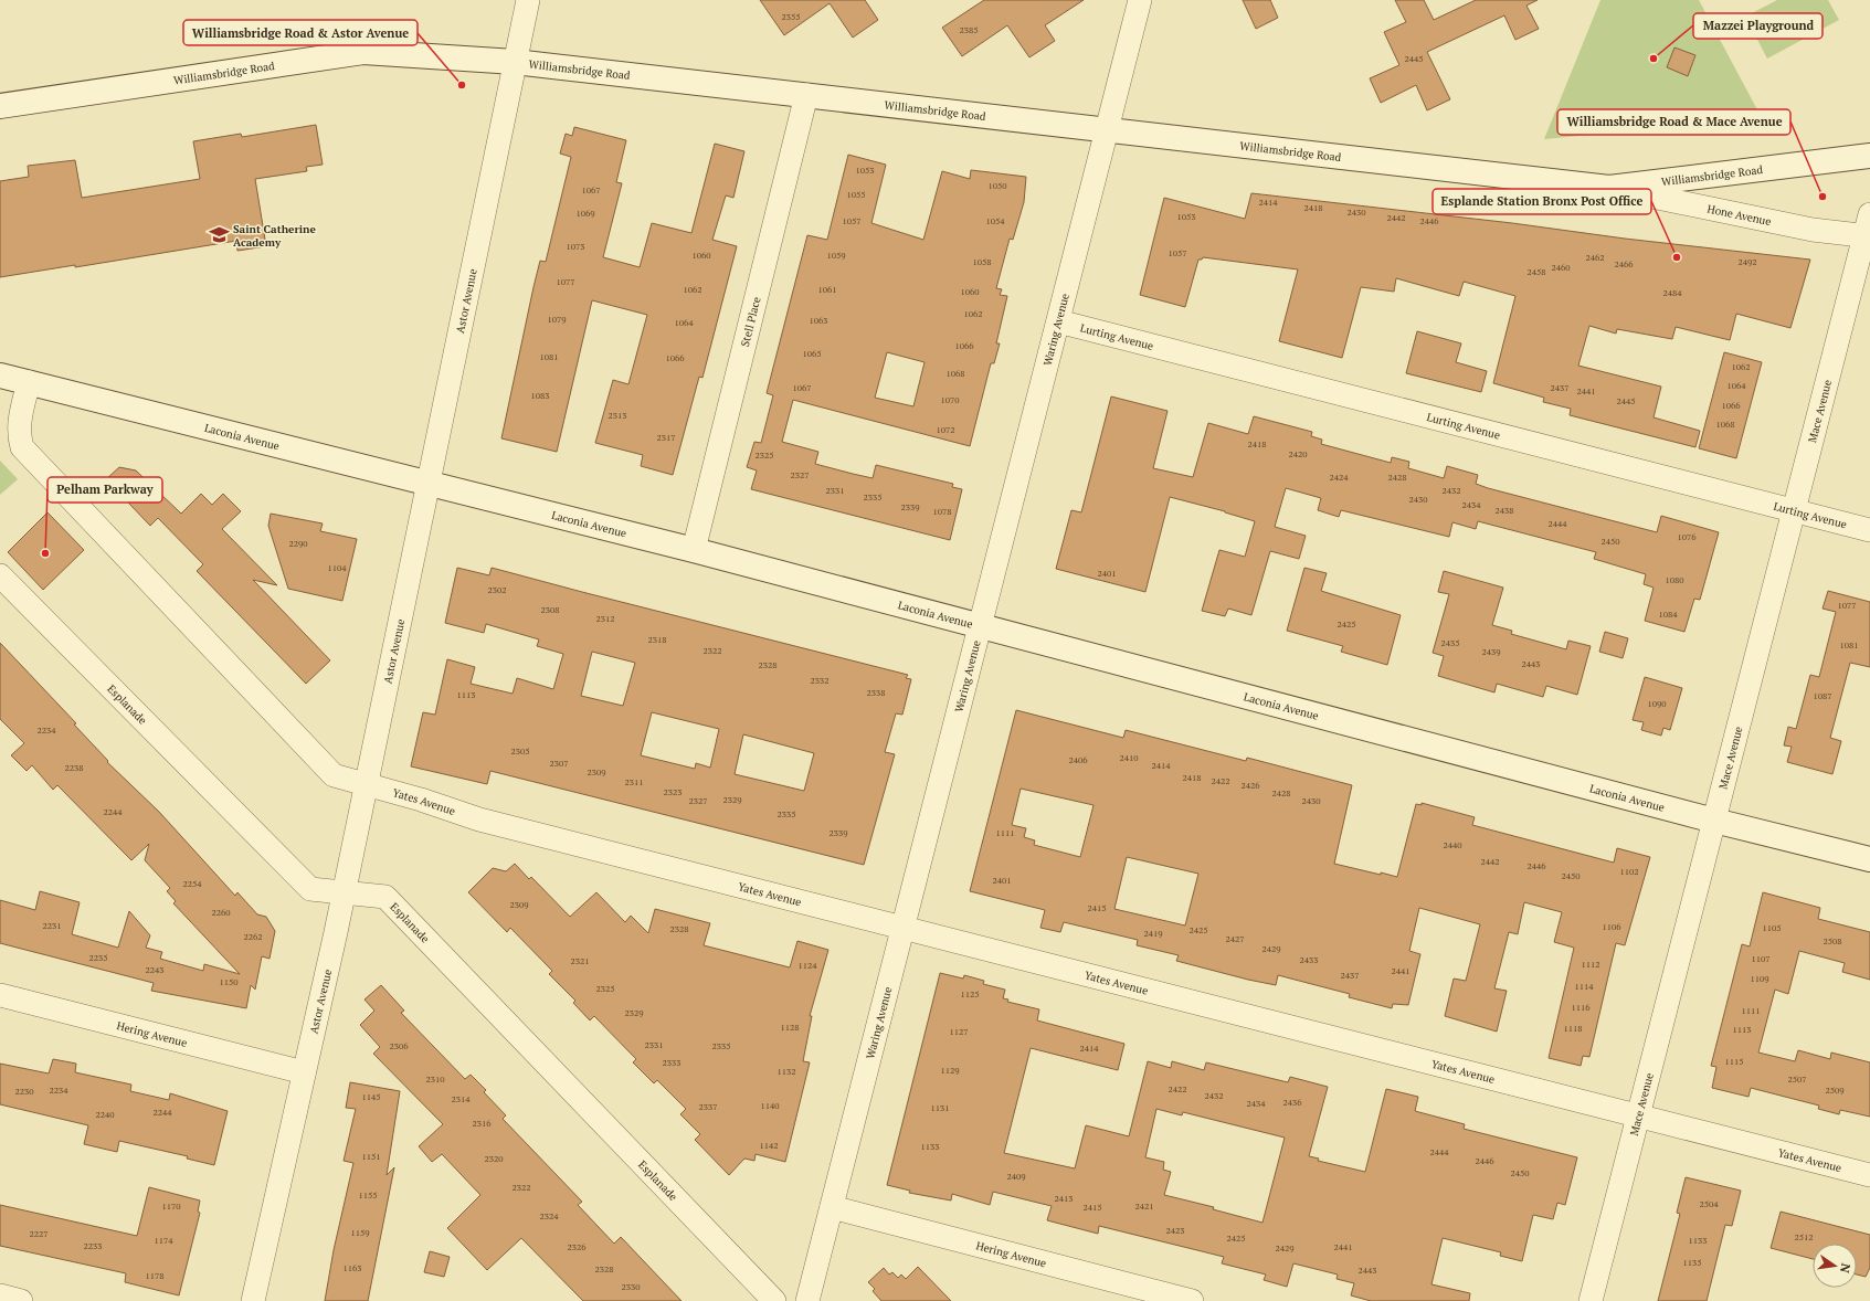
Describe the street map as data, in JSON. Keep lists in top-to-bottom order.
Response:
{
  "streets": {
    "street": [
      "Williamsbridge Road",
      "Hone Avenue",
      "Astor Avenue",
      "Stell Place",
      "Waring Avenue",
      "Lurting Avenue",
      "Mace Avenue",
      "Laconia Avenue",
      "Esplanade",
      "Yates Avenue",
      "Hering Avenue"
    ]
  },
  "crossings": [
    ["Williamsbridge Road", "Hone Avenue"],
    ["Williamsbridge Road", "Astor Avenue"],
    ["Williamsbridge Road", "Stell Place"],
    ["Williamsbridge Road", "Waring Avenue"],
    ["Hone Avenue", "Mace Avenue"],
    ["Astor Avenue", "Laconia Avenue"],
    ["Astor Avenue", "Esplanade"],
    ["Astor Avenue", "Yates Avenue"],
    ["Astor Avenue", "Hering Avenue"],
    ["Stell Place", "Laconia Avenue"],
    ["Waring Avenue", "Lurting Avenue"],
    ["Waring Avenue", "Laconia Avenue"],
    ["Waring Avenue", "Yates Avenue"],
    ["Waring Avenue", "Hering Avenue"],
    ["Lurting Avenue", "Mace Avenue"],
    ["Mace Avenue", "Laconia Avenue"],
    ["Mace Avenue", "Yates Avenue"]
  ],
  "places": {
    "other": [
      "Mazzei Playground",
      "Williamsbridge Road & Astor Avenue",
      "Williamsbridge Road & Mace Avenue",
      "Esplande Station Bronx Post Office",
      "Pelham Parkway"
    ],
    "school or university": ["Saint Catherine Academy"]
  },
  "house_numbers": [
    "2355",
    "2385",
    "2445",
    "1053",
    "1050",
    "1067",
    "1055",
    "2414",
    "2418",
    "2430",
    "1069",
    "1053",
    "2442",
    "1057",
    "1054",
    "2446",
    "1073",
    "1057",
    "1060",
    "1059",
    "2462",
    "1058",
    "2492",
    "2466",
    "2460",
    "2458",
    "1077",
    "1062",
    "1061",
    "1060",
    "2484",
    "1062",
    "1079",
    "1063",
    "1064",
    "1066",
    "1065",
    "1081",
    "1066",
    "1062",
    "1068",
    "1064",
    "1067",
    "2437",
    "2441",
    "1083",
    "1070",
    "2445",
    "1066",
    "2313",
    "1068",
    "1072",
    "2317",
    "2418",
    "2420",
    "2325",
    "2327",
    "2424",
    "2428",
    "2331",
    "2432",
    "2335",
    "2430",
    "2434",
    "2339",
    "2438",
    "1078",
    "2444",
    "1076",
    "2450",
    "2290",
    "1104",
    "2401",
    "1080",
    "2302",
    "1077",
    "2308",
    "1084",
    "2312",
    "2425",
    "2318",
    "2435",
    "1081",
    "2322",
    "2439",
    "2443",
    "2328",
    "2332",
    "2338",
    "1113",
    "1087",
    "1090",
    "2234",
    "2305",
    "2410",
    "2406",
    "2307",
    "2414",
    "2238",
    "2309",
    "2418",
    "2422",
    "2311",
    "2426",
    "2323",
    "2428",
    "2329",
    "2327",
    "2430",
    "2244",
    "2335",
    "2339",
    "1111",
    "2440",
    "2442",
    "2446",
    "1102",
    "2450",
    "2401",
    "2254",
    "2309",
    "2415",
    "2260",
    "2231",
    "1106",
    "1105",
    "2328",
    "2425",
    "2419",
    "2262",
    "2427",
    "2508",
    "2429",
    "2235",
    "1107",
    "2433",
    "2321",
    "1112",
    "1124",
    "2243",
    "2441",
    "2437",
    "1109",
    "1150",
    "1114",
    "2325",
    "1125",
    "1116",
    "1111",
    "2329",
    "1128",
    "1118",
    "1113",
    "1127",
    "2331",
    "2306",
    "2335",
    "2414",
    "1115",
    "2333",
    "1129",
    "1132",
    "2310",
    "2507",
    "2422",
    "2234",
    "2509",
    "2230",
    "2432",
    "1145",
    "2314",
    "2436",
    "2434",
    "1140",
    "2337",
    "1131",
    "2244",
    "2240",
    "2316",
    "1142",
    "1133",
    "2444",
    "1151",
    "2320",
    "2446",
    "2450",
    "2409",
    "2322",
    "1155",
    "2413",
    "2504",
    "1170",
    "2421",
    "2415",
    "2324",
    "2423",
    "1159",
    "2227",
    "2512",
    "2425",
    "1174",
    "1133",
    "2233",
    "2326",
    "2441",
    "2429",
    "1135",
    "1163",
    "2328",
    "2443",
    "1178",
    "2330"
  ],
  "north": "right"
}
